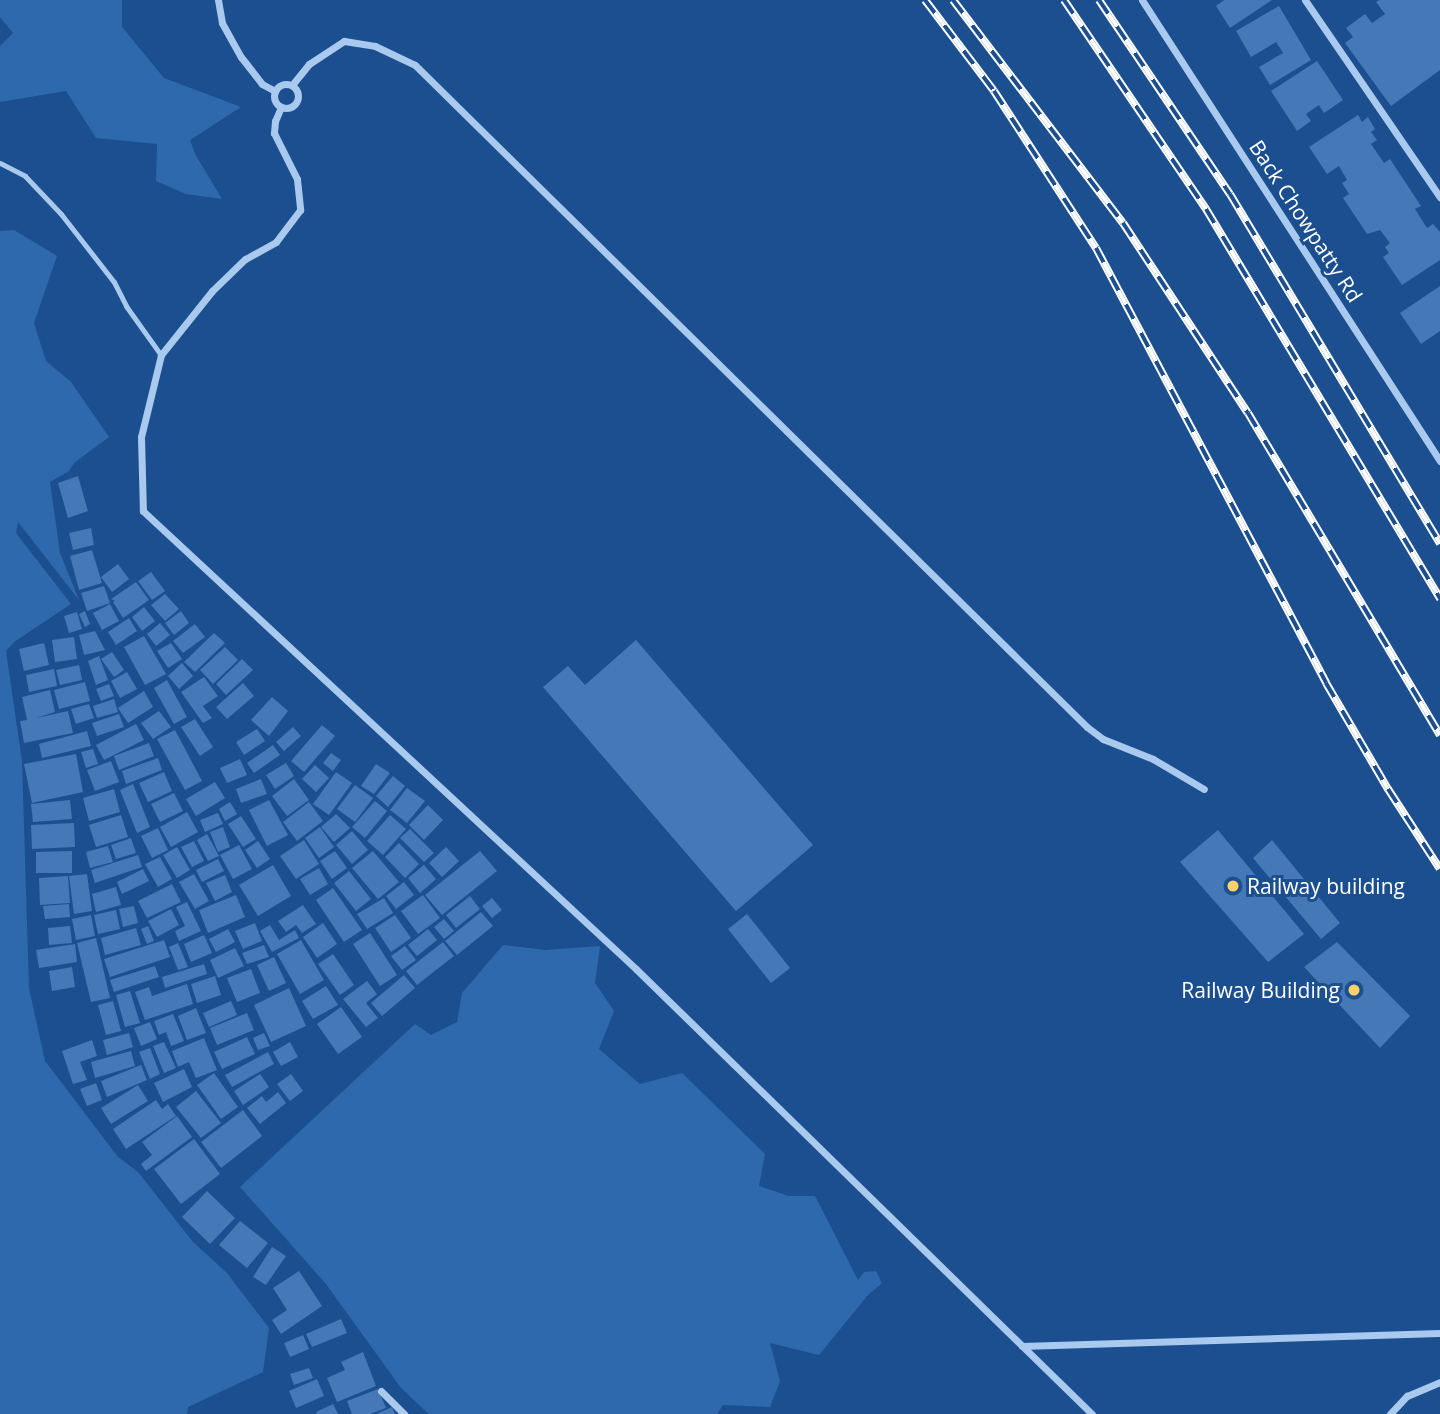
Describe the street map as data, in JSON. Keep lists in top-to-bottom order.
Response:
{
  "streets": {
    "street": ["Back Chowpatty Rd"]
  },
  "places": ["Railway building", "Railway Building"]
}
